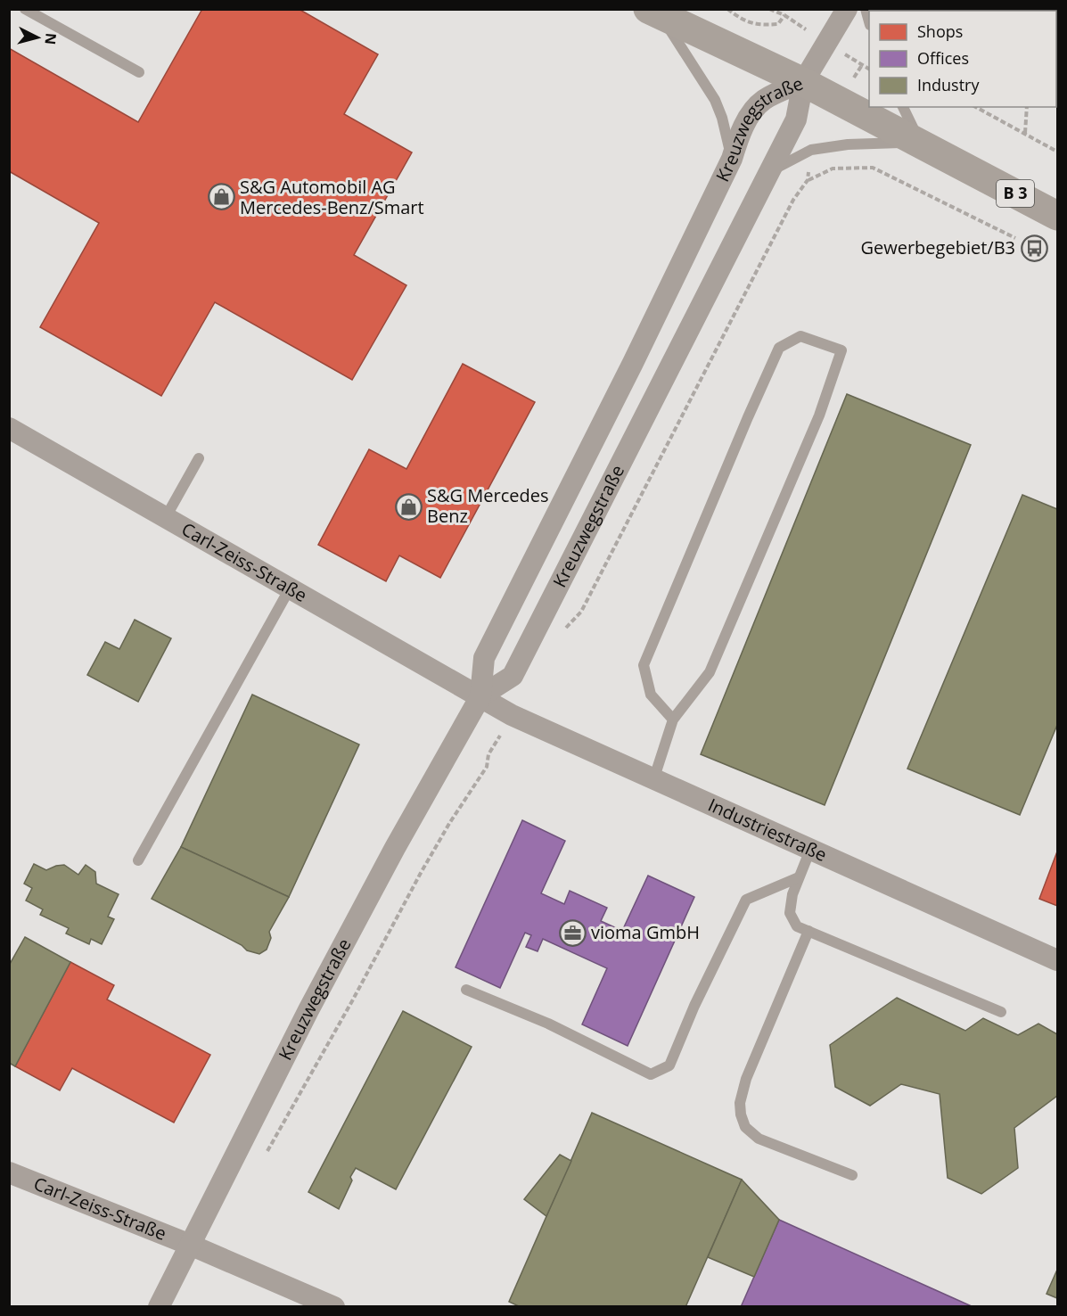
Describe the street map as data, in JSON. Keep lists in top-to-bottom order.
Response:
{
  "streets": {
    "main road": ["B 3"],
    "street": ["Kreuzwegstraße", "Carl-Zeiss-Straße", "Industriestraße"]
  },
  "crossings": [
    ["Kreuzwegstraße", "B 3"],
    ["Kreuzwegstraße", "Carl-Zeiss-Straße"],
    ["Kreuzwegstraße", "Industriestraße"],
    ["Carl-Zeiss-Straße", "Industriestraße"]
  ],
  "places": {
    "shop": ["S&G Automobil AG Mercedes-Benz/Smart", "S&G Mercedes Benz"],
    "bus stop": ["Gewerbegebiet/B3"],
    "office": ["vioma GmbH"]
  },
  "legend": ["Shops", "Offices", "Industry"],
  "north": "right"
}
